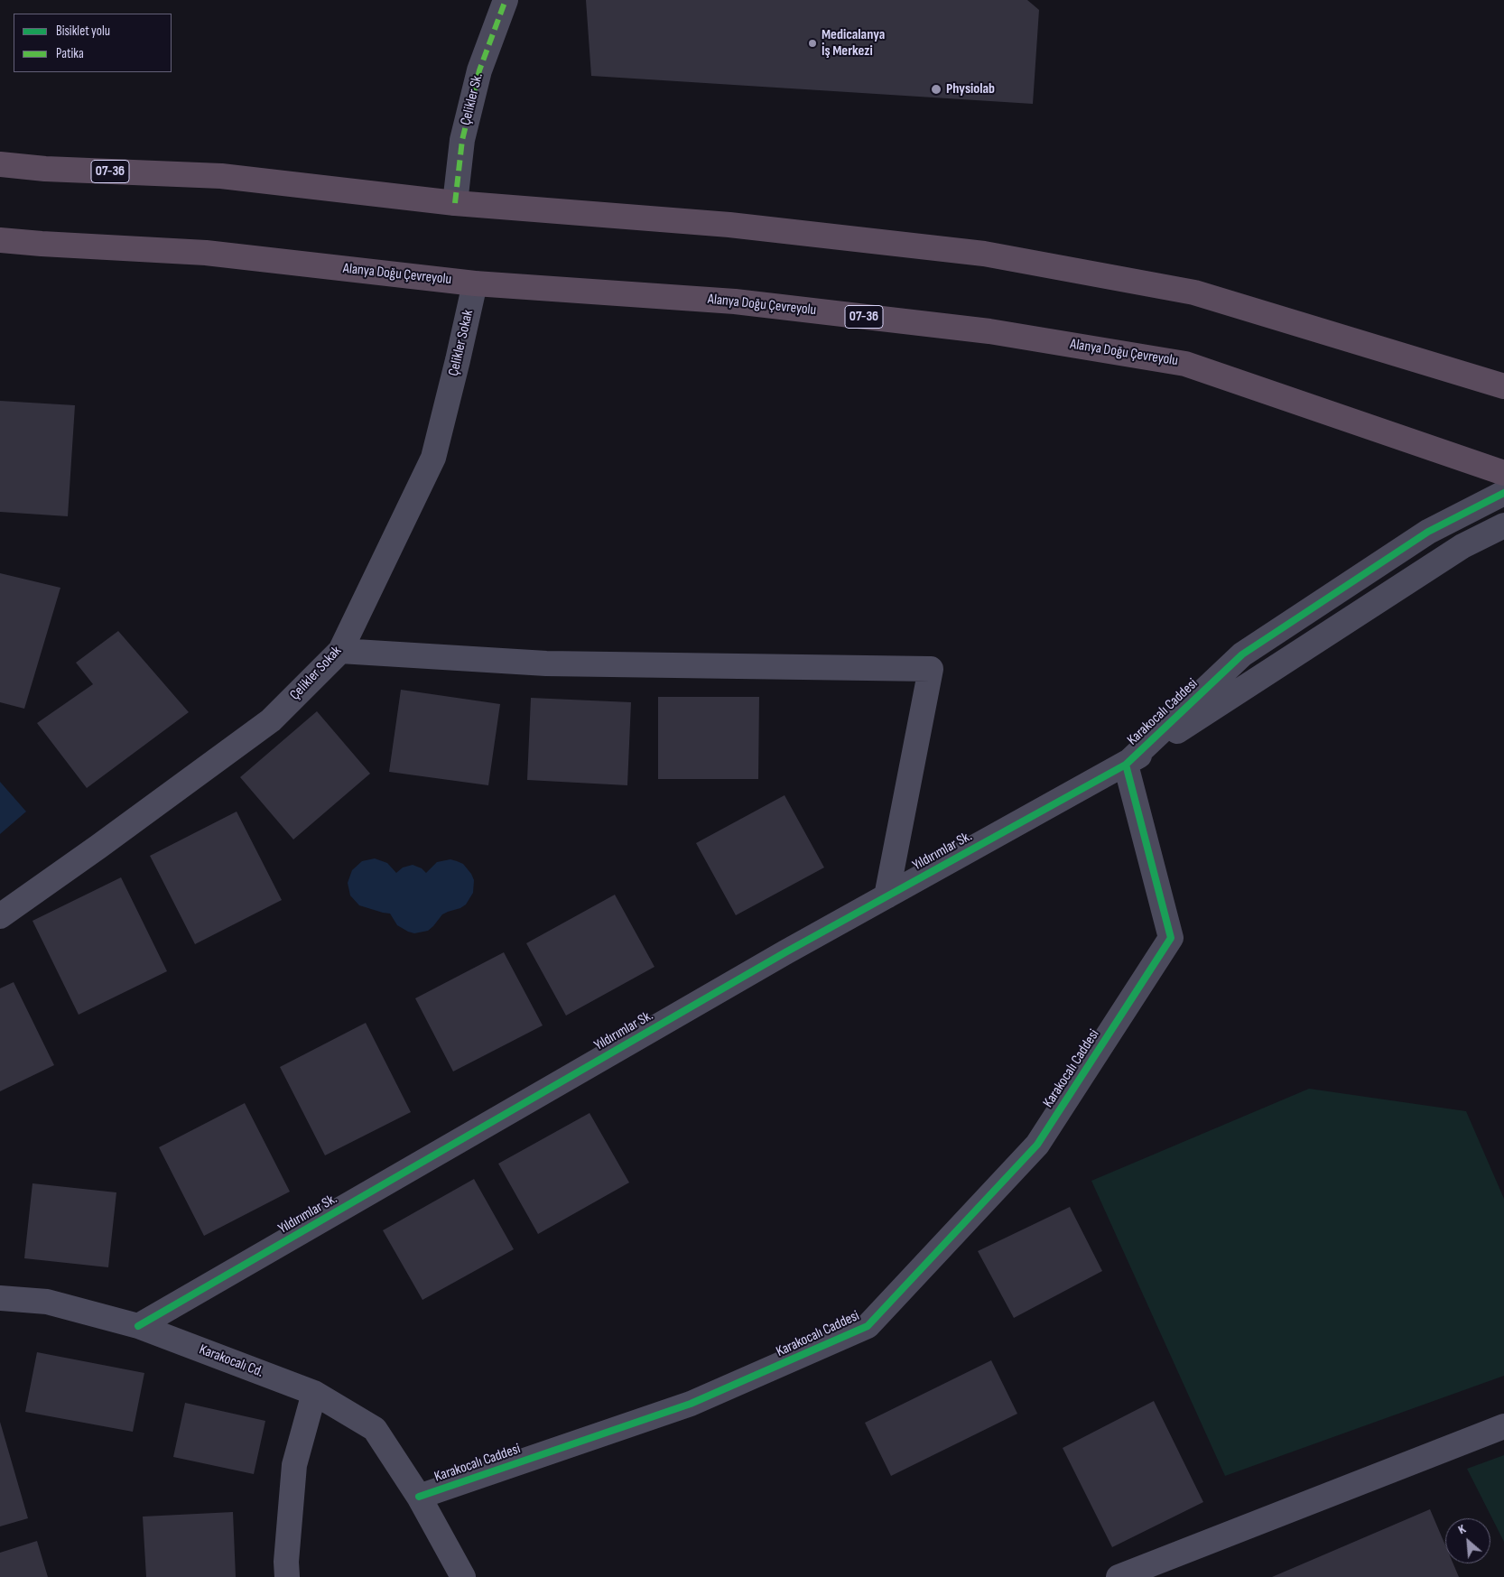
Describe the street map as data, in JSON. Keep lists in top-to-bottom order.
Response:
{
  "streets": {
    "highway": ["07-36", "Alanya Doğu Çevreyolu"],
    "street": [
      "Çelikler Sk.",
      "Çelikler Sokak",
      "Karakocalı Caddesi",
      "Yıldırımlar Sk.",
      "Karakocalı Cd."
    ]
  },
  "crossings": [
    ["Çelikler Sk.", "07-36"],
    ["Alanya Doğu Çevreyolu", "Çelikler Sokak"],
    ["Karakocalı Caddesi", "Yıldırımlar Sk."],
    ["Karakocalı Caddesi", "Karakocalı Cd."],
    ["Yıldırımlar Sk.", "Karakocalı Cd."]
  ],
  "places": ["Medicalanya İş Merkezi", "Physiolab"],
  "legend": ["Bisiklet yolu", "Patika"],
  "north": "top left"
}
